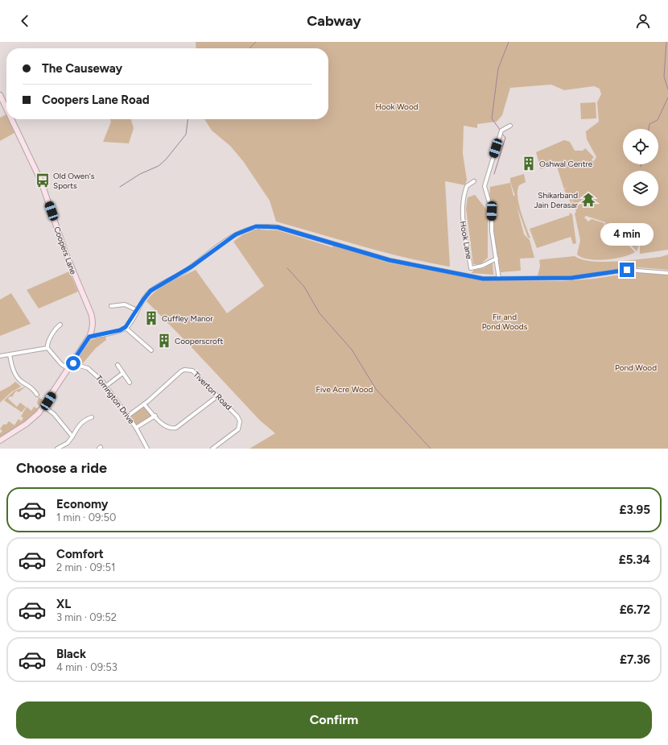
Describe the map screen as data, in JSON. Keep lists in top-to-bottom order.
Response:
{
  "streets": {
    "main road": ["Coopers Lane"],
    "street": ["Hook Lane", "Tiverton Road", "Torrington Drive"]
  },
  "crossings": [
    ["Tiverton Road", "Torrington Drive"]
  ],
  "parks": [
    "Hook Wood",
    "Fir and Pond Woods",
    "Pond Wood",
    "Five Acre Wood"
  ],
  "places": {
    "building": ["Oshwal Centre", "Cuffley Manor", "Cooperscroft"],
    "bus stop": ["Old Owen's Sports"],
    "temple": ["Shikarband Jain Derasar"]
  },
  "page": {
    "header": "Cabway",
    "banner": ["The Causeway", "Coopers Lane Road"],
    "bubble": "4 min",
    "heading": "Choose a ride",
    "list": [
      {
        "name": "Economy",
        "note": "1 min · 09:50",
        "value": "£3.95"
      },
      {
        "name": "Comfort",
        "note": "2 min · 09:51",
        "value": "£5.34"
      },
      {
        "name": "XL",
        "note": "3 min · 09:52",
        "value": "£6.72"
      },
      {
        "name": "Black",
        "note": "4 min · 09:53",
        "value": "£7.36"
      }
    ],
    "buttons": "Confirm"
  }
}
